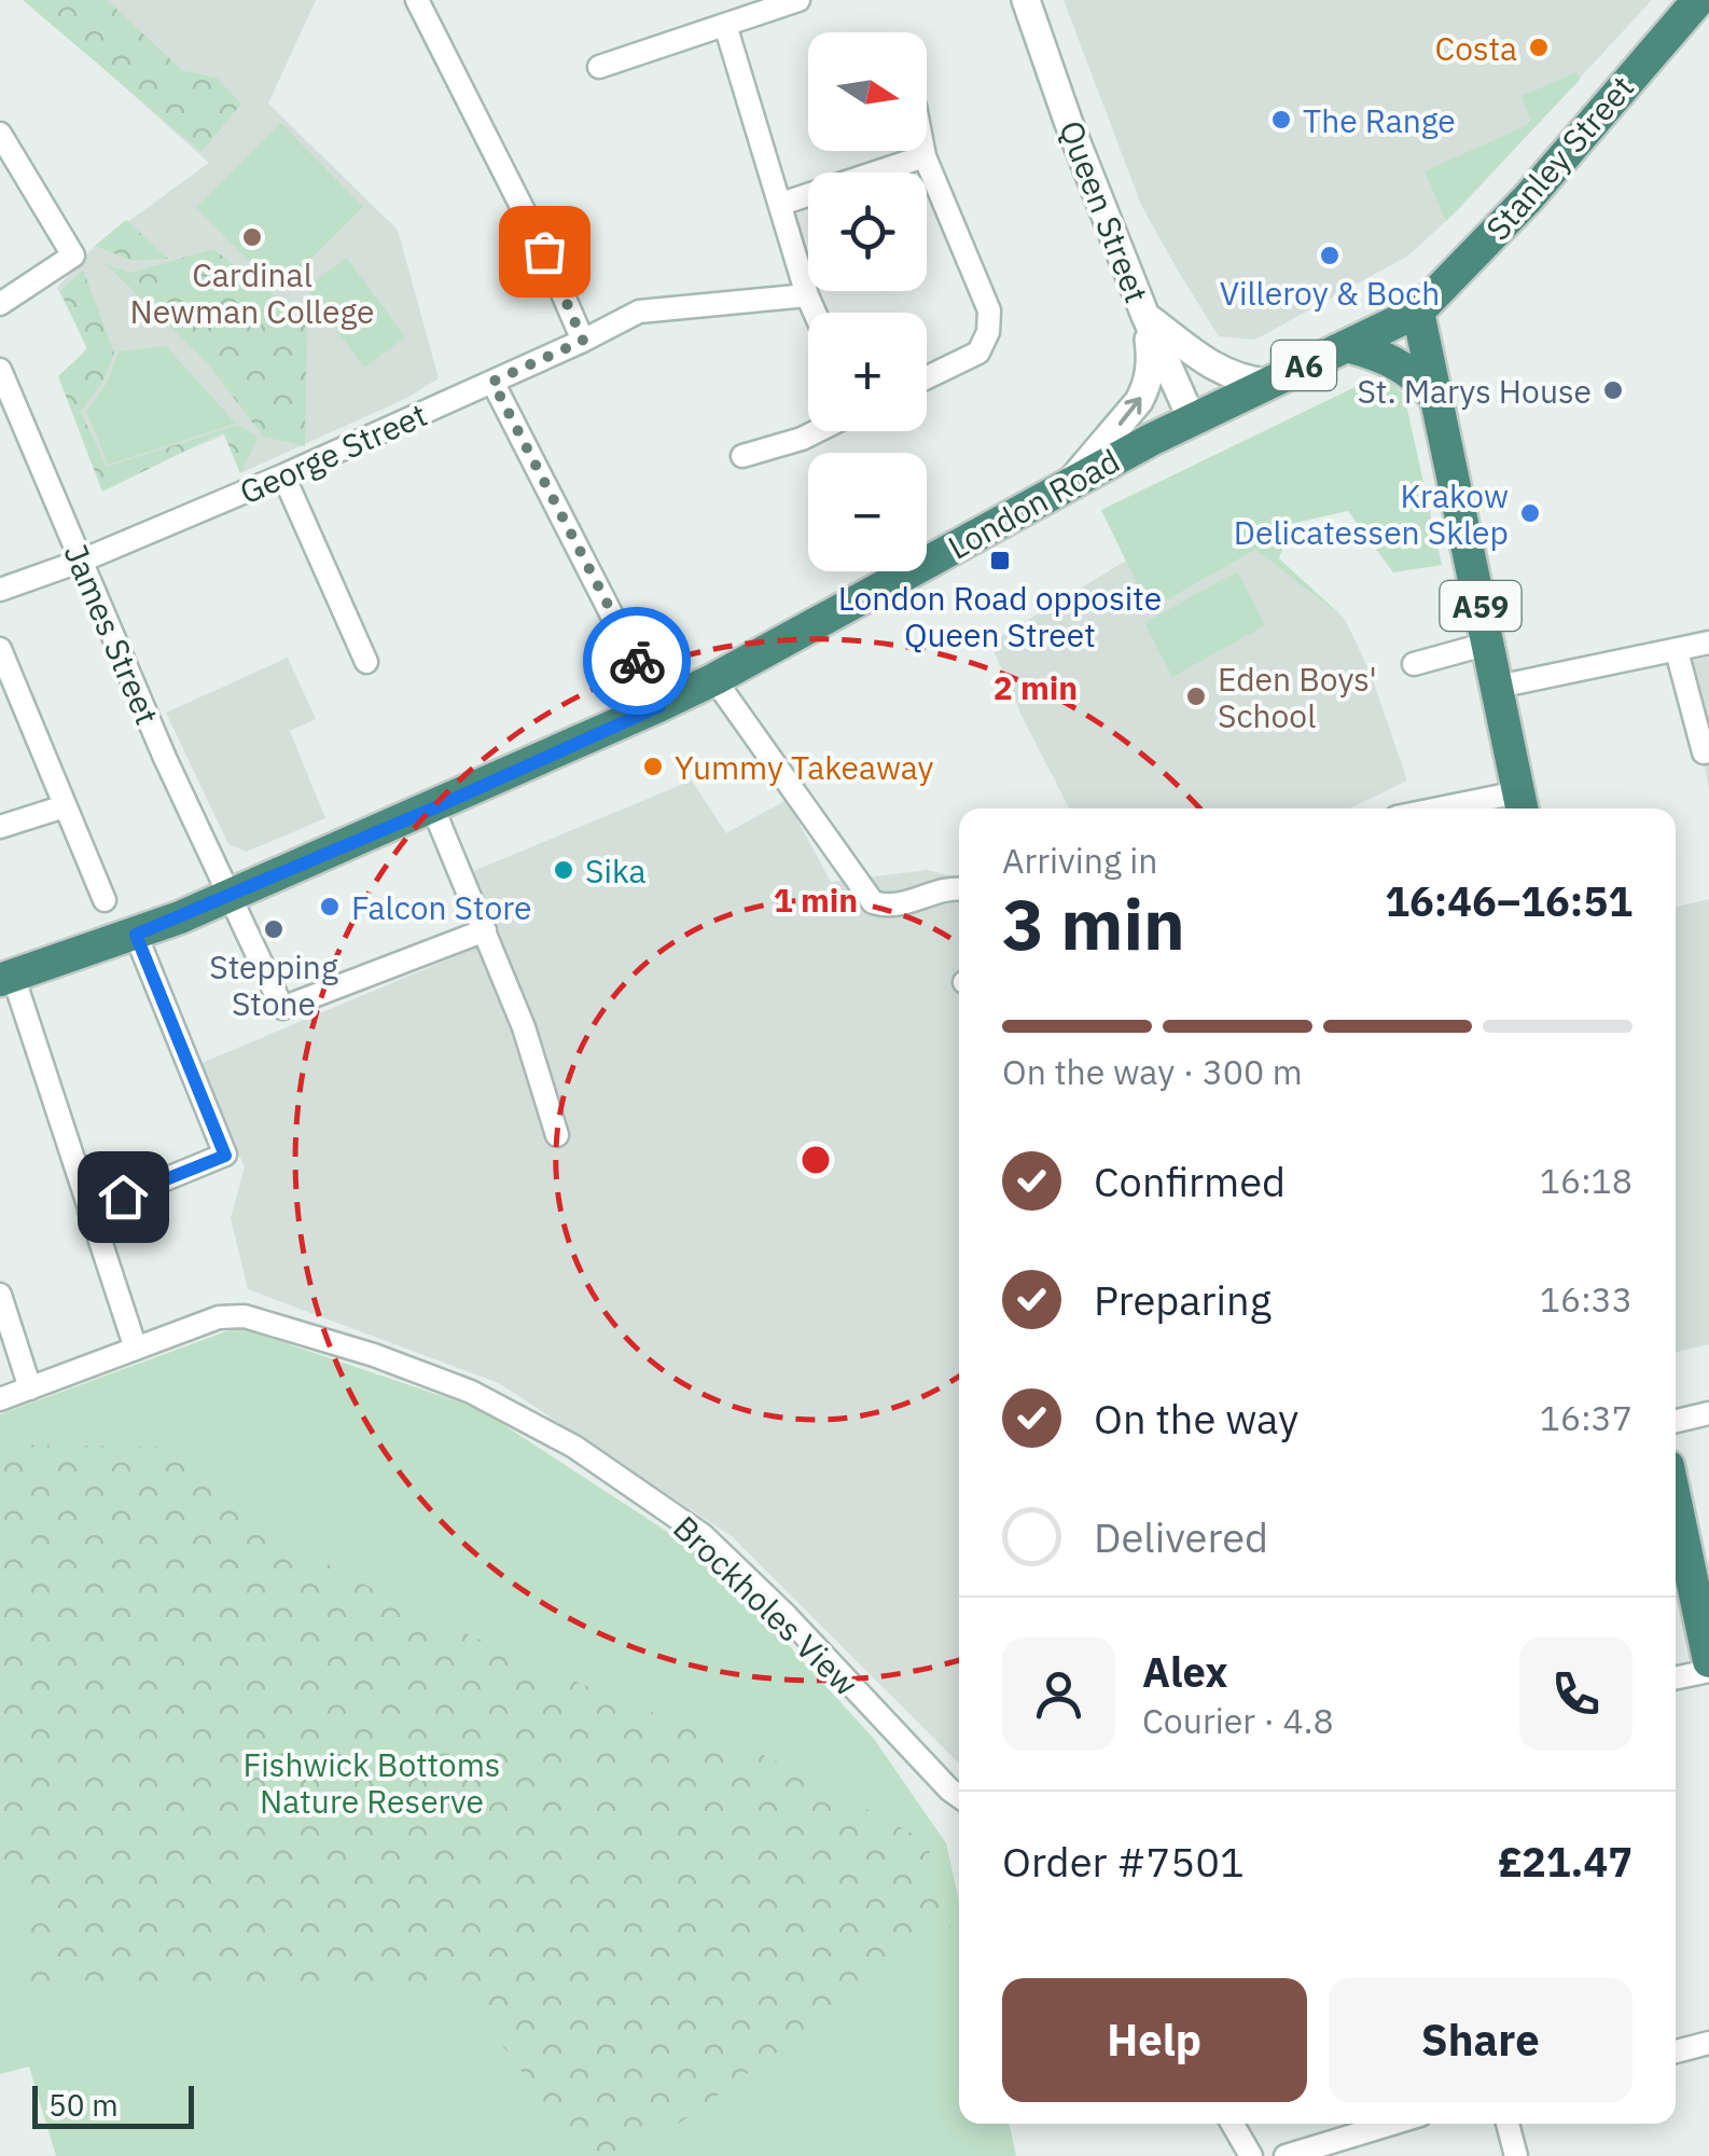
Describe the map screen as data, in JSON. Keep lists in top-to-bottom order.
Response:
{
  "streets": {
    "highway": [
      "Stanley Street",
      "A6",
      "London Road",
      "A59"
    ],
    "street": [
      "Queen Street",
      "George Street",
      "James Street",
      "Brockholes View"
    ]
  },
  "crossings": [
    ["Stanley Street", "London Road"],
    ["Stanley Street", "A59"],
    ["Queen Street", "London Road"],
    ["George Street", "James Street"],
    ["London Road", "A59"],
    ["London Road", "James Street"]
  ],
  "parks": ["Fishwick Bottoms Nature Reserve"],
  "places": {
    "other": [
      "Costa",
      "The Range",
      "Cardinal Newman College",
      "Villeroy & Boch",
      "St. Marys House",
      "Krakow Delicatessen Sklep",
      "Eden Boys' School",
      "Yummy Takeaway",
      "Sika",
      "Falcon Store",
      "Stepping Stone"
    ],
    "transit": ["London Road opposite Queen Street"]
  },
  "scale_bar": "50 m",
  "north": "right",
  "page": {
    "map_buttons": ["+", "−"],
    "heading": ["3 min", "Arriving in", "16:46–16:51"],
    "panel": [
      "Alex",
      "Courier · 4.8",
      "Order #7501",
      "£21.47"
    ],
    "bar": "On the way · 300 m",
    "list": [
      ["Confirmed", "16:18"],
      ["Preparing", "16:33"],
      ["On the way", "16:37"],
      "Delivered"
    ],
    "buttons": ["Help", "Share"],
    "scale": "50 m"
  },
  "rings": ["2 min", "1 min"]
}
